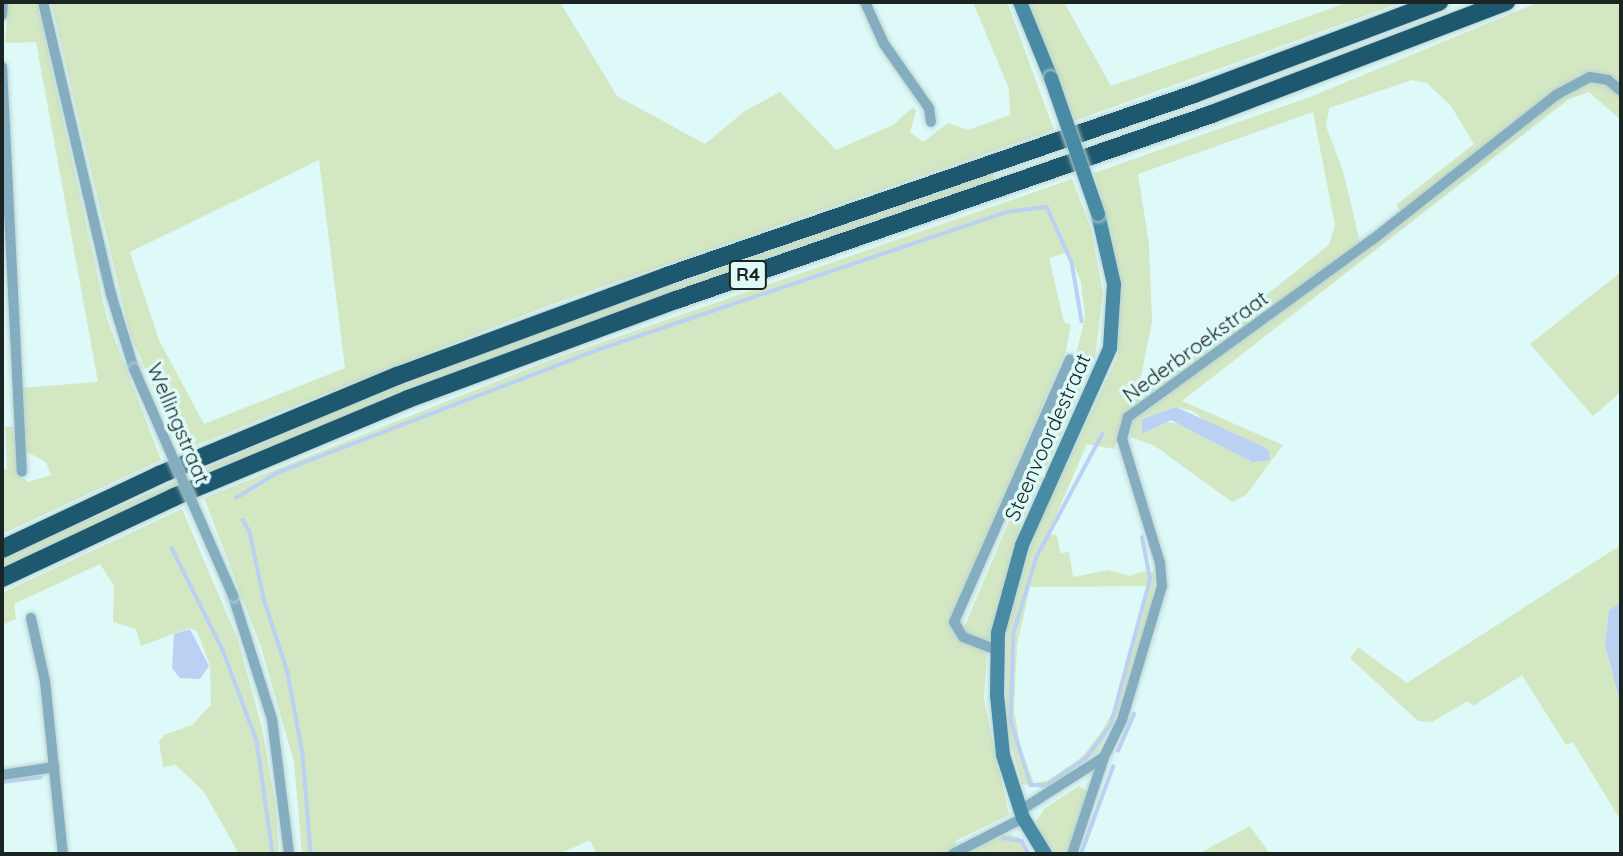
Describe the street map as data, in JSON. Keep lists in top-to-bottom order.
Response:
{
  "streets": {
    "highway": ["R4"],
    "street": ["Nederbroekstraat", "Wellingstraat", "Steenvoordestraat"]
  }
}
